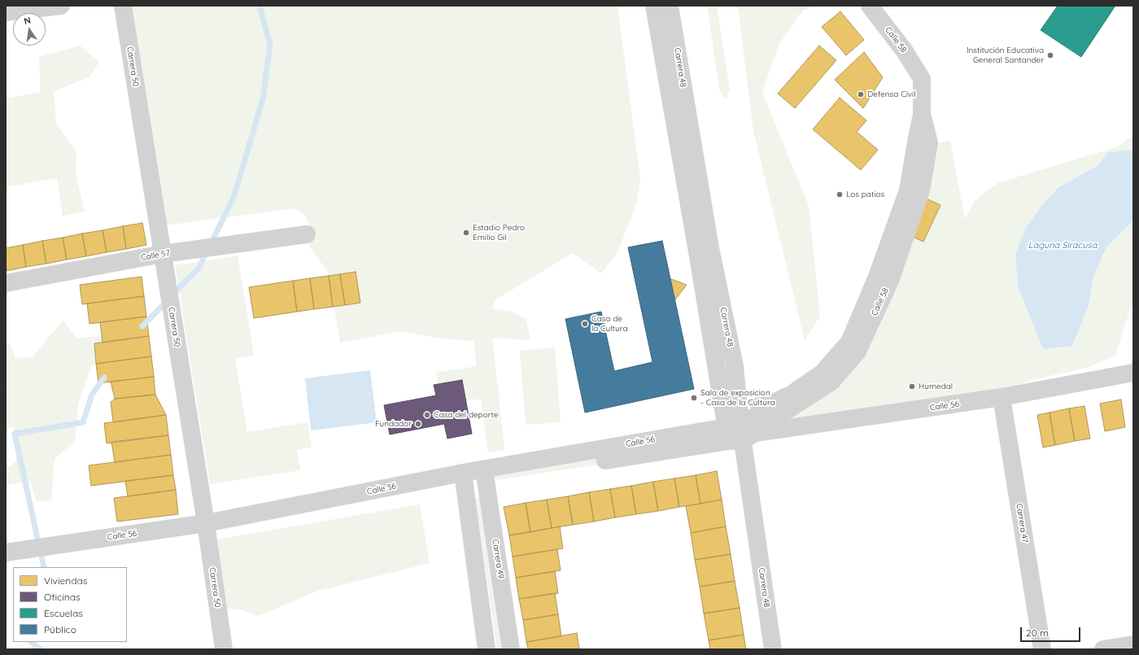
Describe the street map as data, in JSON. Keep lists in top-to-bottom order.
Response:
{
  "streets": {
    "street": [
      "Calle 58",
      "Carrera 50",
      "Carrera 48",
      "Calle 57",
      "Calle 56",
      "Carrera 47",
      "Carrera 49"
    ]
  },
  "crossings": [
    ["Calle 58", "Carrera 48"],
    ["Calle 58", "Calle 56"],
    ["Carrera 50", "Calle 57"],
    ["Carrera 50", "Calle 56"],
    ["Carrera 48", "Calle 56"],
    ["Calle 56", "Carrera 47"],
    ["Calle 56", "Carrera 49"]
  ],
  "water": ["Laguna Siracusa"],
  "places": [
    "Institución Educativa General Santander",
    "Defensa Civil",
    "Los patios",
    "Estadio Pedro Emilio Gil",
    "Casa de la Cultura",
    "Humedal",
    "Sala de exposicion - Casa de la Cultura",
    "Casa del deporte",
    "Fundador"
  ],
  "legend": [
    "Viviendas",
    "Oficinas",
    "Escuelas",
    "Público"
  ],
  "scale_bar": "20 m",
  "north": "top"
}
